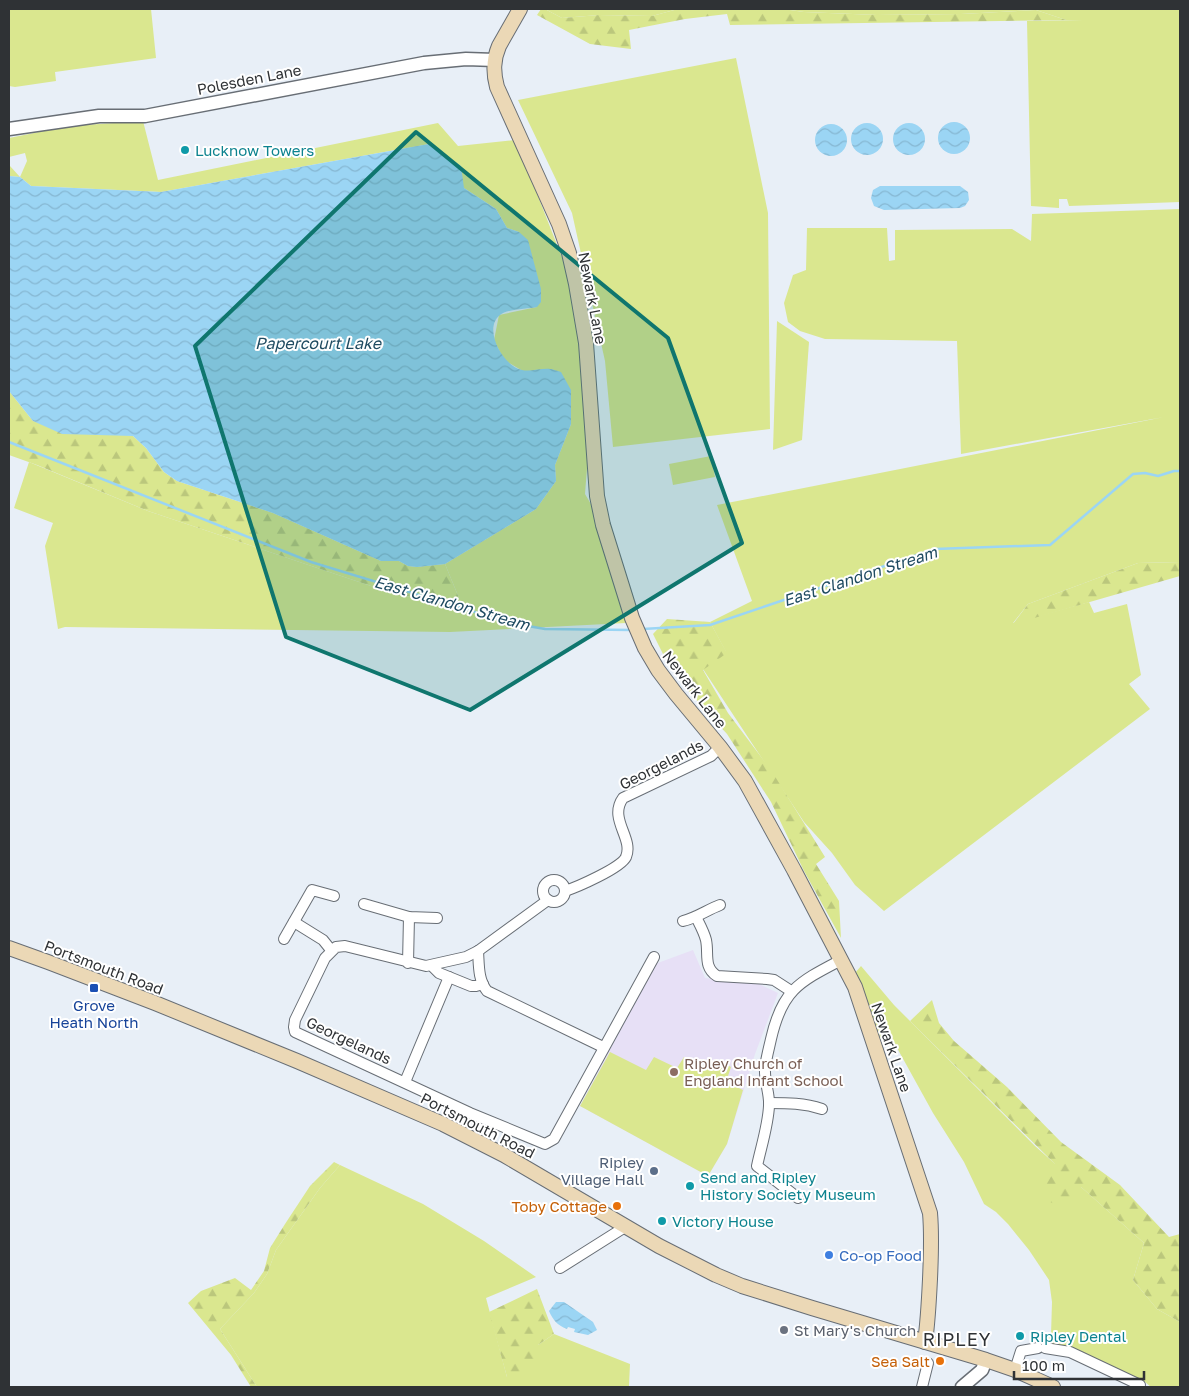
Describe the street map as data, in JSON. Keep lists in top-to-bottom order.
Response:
{
  "streets": {
    "main road": ["Newark Lane", "Portsmouth Road"],
    "street": ["Polesden Lane", "Georgelands"]
  },
  "crossings": [
    ["Polesden Lane", "Newark Lane"],
    ["Newark Lane", "Georgelands"],
    ["Newark Lane", "Portsmouth Road"]
  ],
  "districts": ["RIPLEY"],
  "water": ["Papercourt Lake", "East Clandon Stream"],
  "places": {
    "other": [
      "Lucknow Towers",
      "Ripley Church of England Infant School",
      "Ripley Village Hall",
      "Send and Ripley History Society Museum",
      "Toby Cottage",
      "Victory House",
      "Co-op Food",
      "St Mary's Church",
      "Ripley Dental",
      "Sea Salt"
    ],
    "transit": ["Grove Heath North"]
  },
  "scale_bar": "100 m"
}
